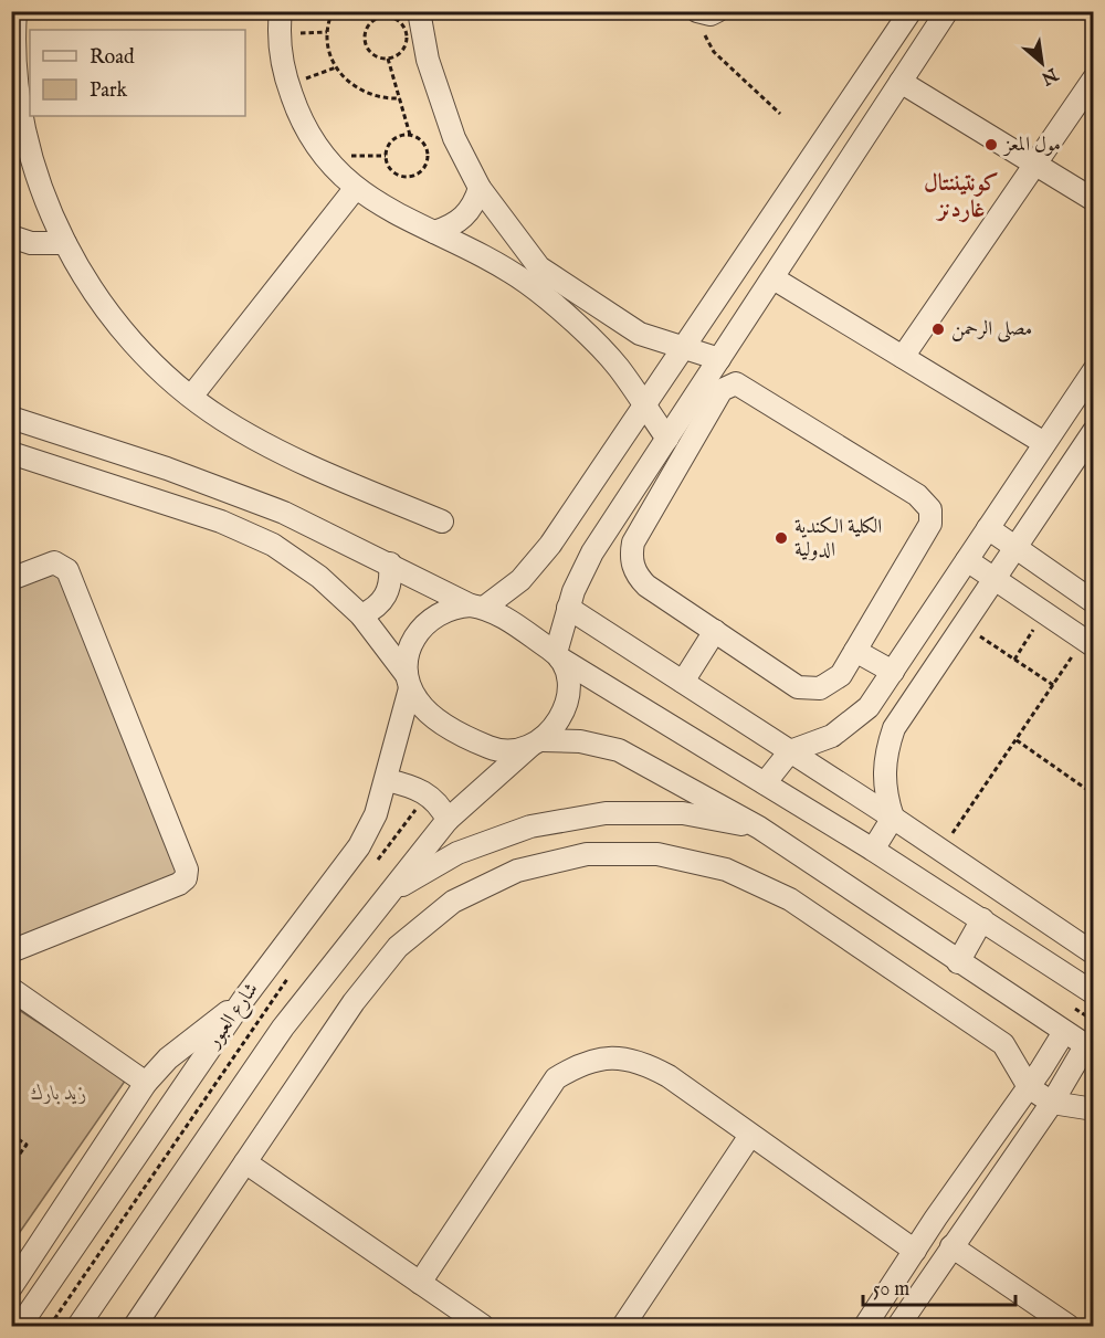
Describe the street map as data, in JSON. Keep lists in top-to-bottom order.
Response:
{
  "streets": {
    "street": ["شارع العبور"]
  },
  "districts": ["كونتيننتال غاردنز"],
  "parks": ["زيد بارك"],
  "places": ["مول المعز", "مصلى الرحمن", "الكلية الكندية الدولية"],
  "legend": ["Road", "Park"],
  "scale_bar": "50 m",
  "north": "bottom right"
}
